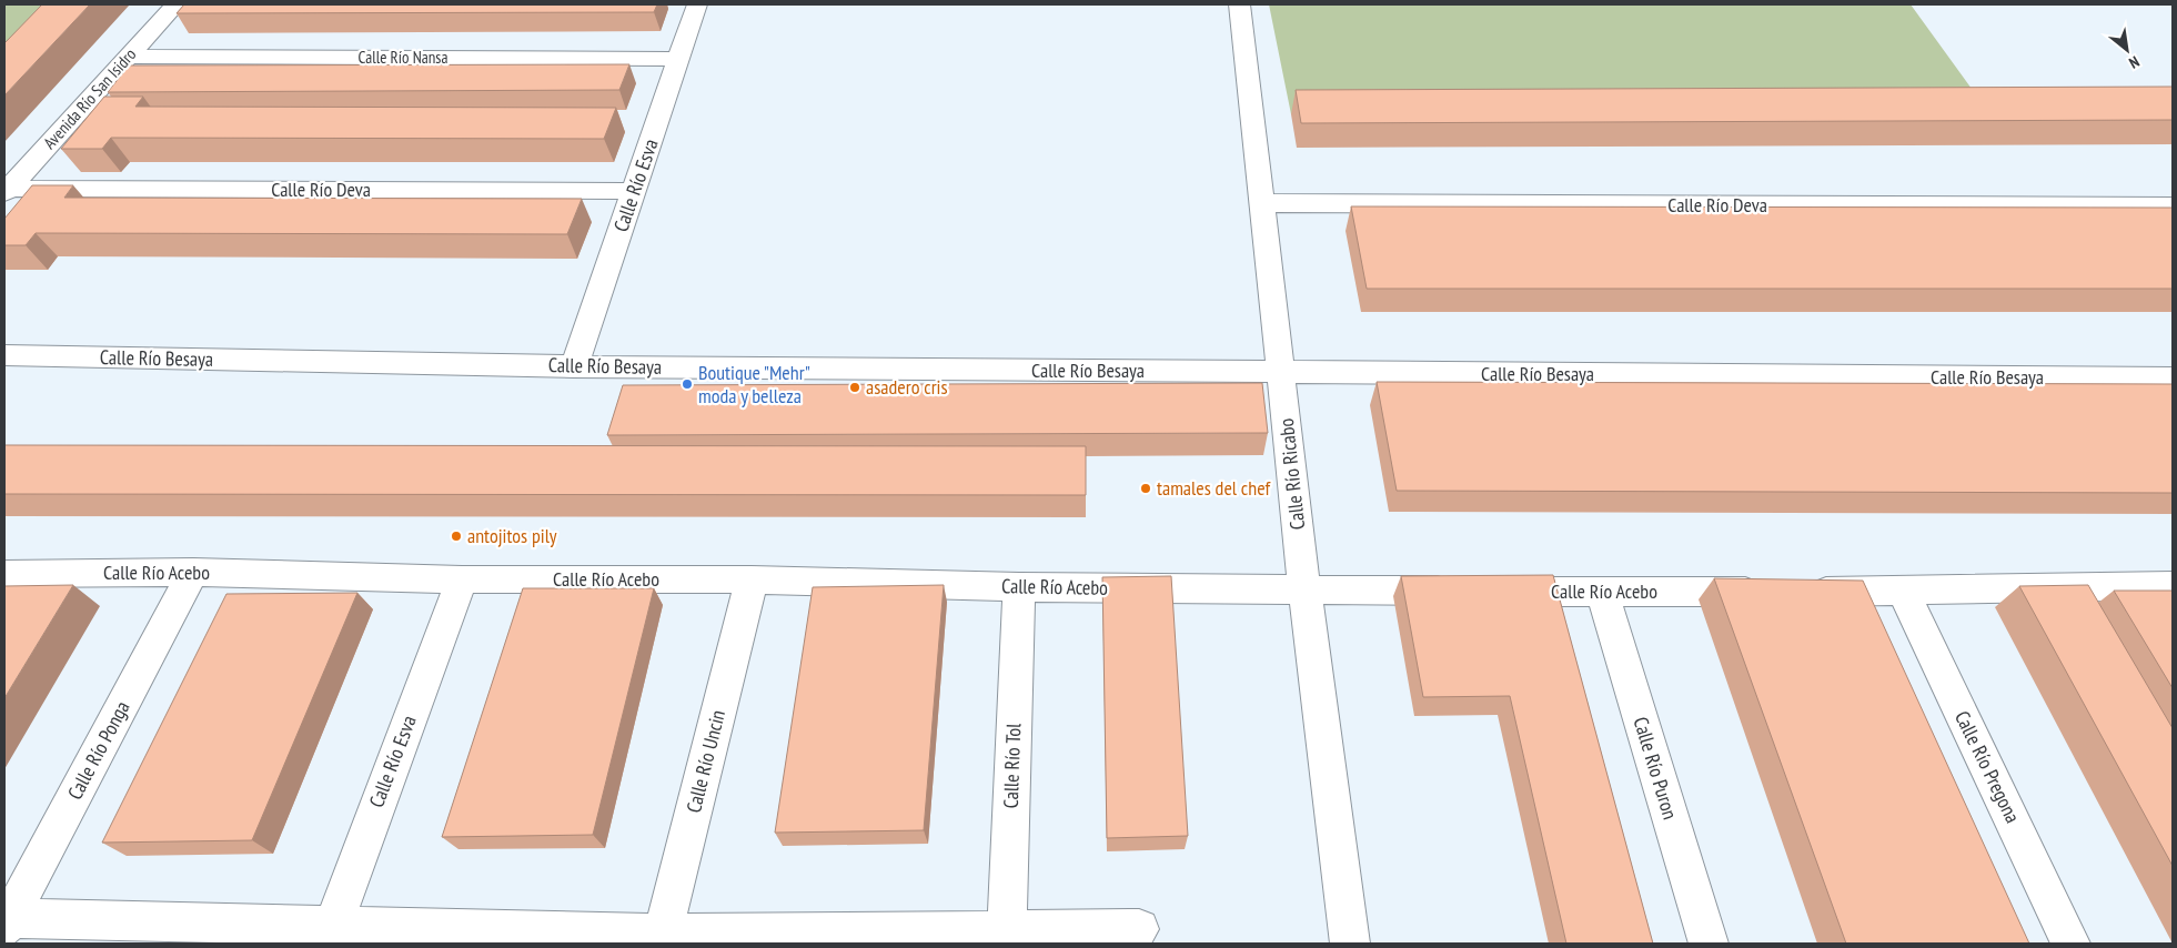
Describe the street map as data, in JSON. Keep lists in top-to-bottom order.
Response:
{
  "streets": {
    "street": [
      "Calle Río Nansa",
      "Avenida Río San Isidro",
      "Calle Río Esva",
      "Calle Río Deva",
      "Calle Río Besaya",
      "Calle Río Ricabo",
      "Calle Río Acebo",
      "Calle Río Ponga",
      "Calle Río Uncin",
      "Calle Río Tol",
      "Calle Río Pregona",
      "Calle Río Puron"
    ]
  },
  "crossings": [
    ["Calle Río Nansa", "Avenida Río San Isidro"],
    ["Calle Río Nansa", "Calle Río Esva"],
    ["Avenida Río San Isidro", "Calle Río Deva"],
    ["Calle Río Esva", "Calle Río Deva"],
    ["Calle Río Esva", "Calle Río Besaya"],
    ["Calle Río Esva", "Calle Río Acebo"],
    ["Calle Río Deva", "Calle Río Ricabo"],
    ["Calle Río Besaya", "Calle Río Ricabo"],
    ["Calle Río Ricabo", "Calle Río Acebo"],
    ["Calle Río Acebo", "Calle Río Ponga"],
    ["Calle Río Acebo", "Calle Río Uncin"],
    ["Calle Río Acebo", "Calle Río Tol"],
    ["Calle Río Acebo", "Calle Río Pregona"],
    ["Calle Río Acebo", "Calle Río Puron"]
  ],
  "places": [
    "Boutique \"Mehr\" moda y belleza",
    "asadero cris",
    "tamales del chef",
    "antojitos pily"
  ],
  "north": "bottom right"
}
